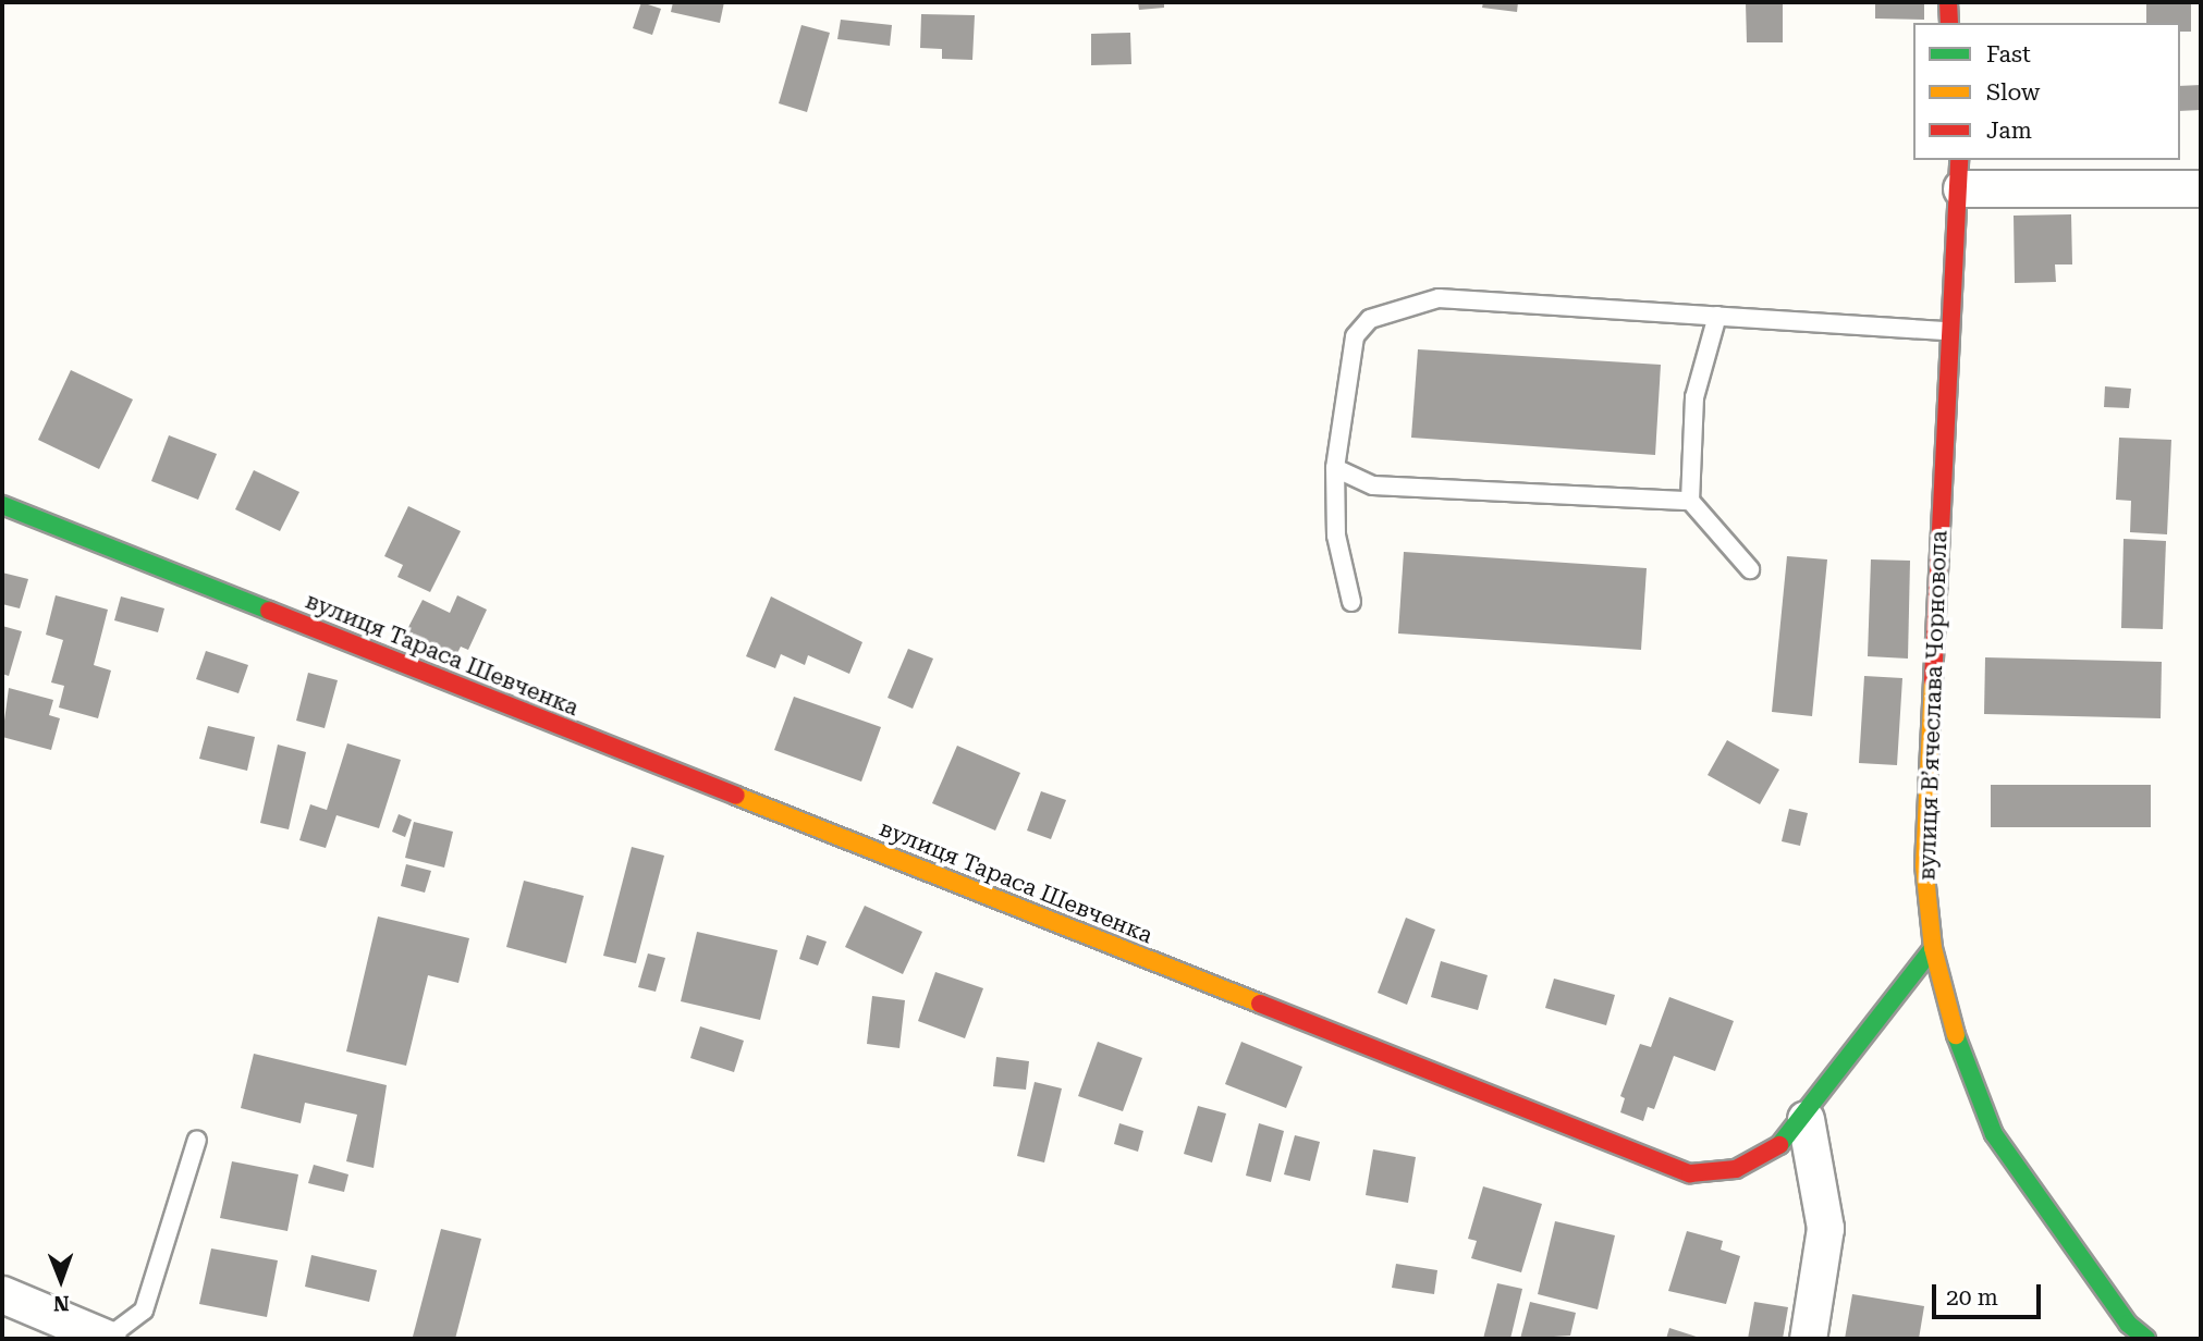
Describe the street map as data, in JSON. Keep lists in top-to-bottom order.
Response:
{
  "streets": {
    "street": ["вулиця Тараса Шевченка", "вулиця Вʼячеслава Чорновола"]
  },
  "crossings": [
    ["вулиця Тараса Шевченка", "вулиця Вʼячеслава Чорновола"]
  ],
  "legend": ["Fast", "Slow", "Jam"],
  "scale_bar": "20 m",
  "north": "bottom"
}
